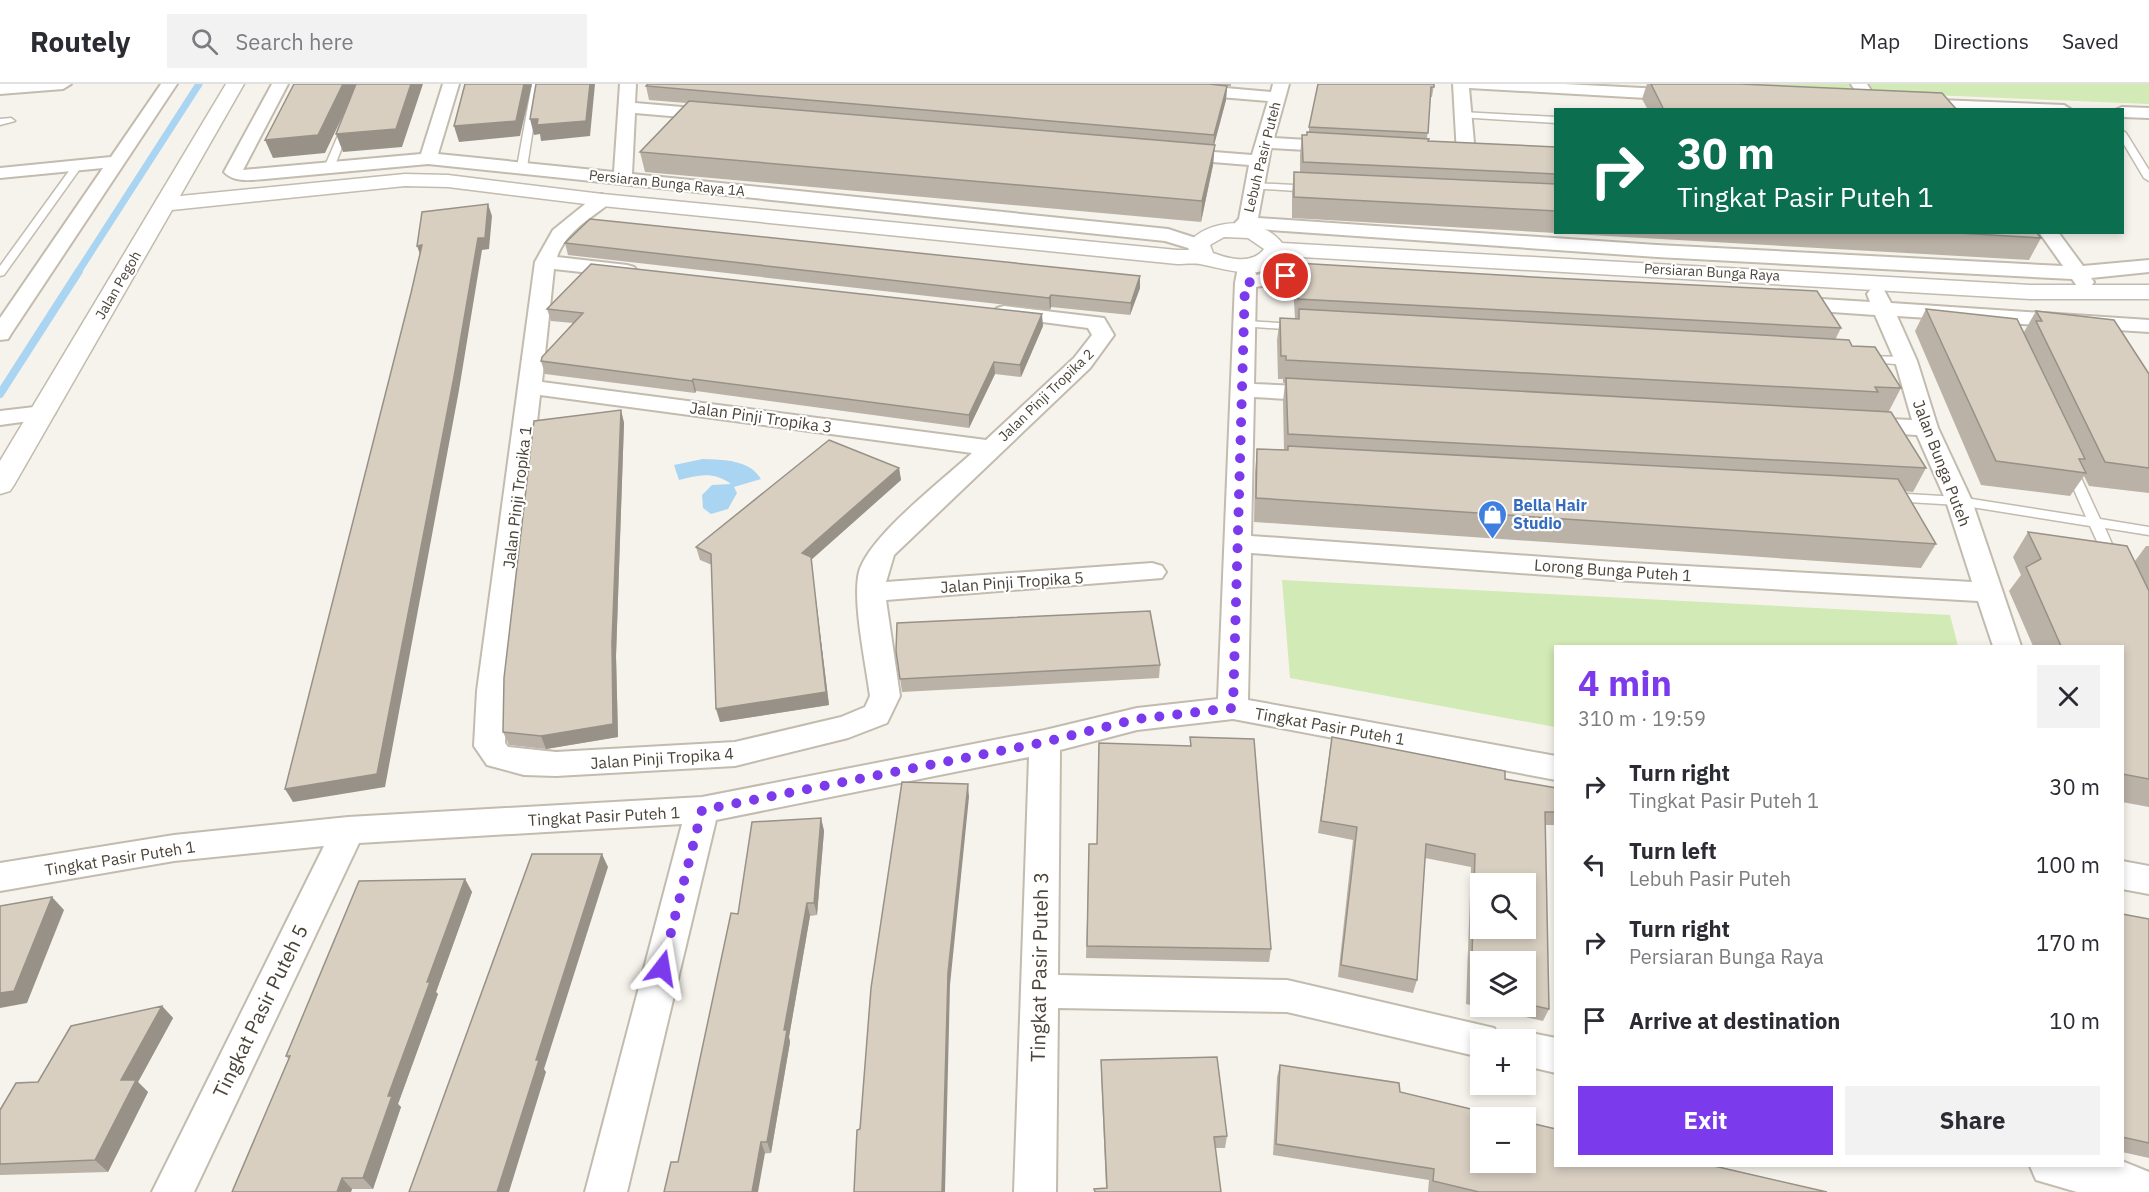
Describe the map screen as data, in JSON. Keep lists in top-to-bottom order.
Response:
{
  "streets": {
    "street": [
      "Lebuh Pasir Puteh",
      "Persiaran Bunga Raya 1A",
      "Persiaran Bunga Raya",
      "Jalan Pegoh",
      "Jalan Pinji Tropika 2",
      "Jalan Pinji Tropika 3",
      "Jalan Bunga Puteh",
      "Jalan Pinji Tropika 1",
      "Lorong Bunga Puteh 1",
      "Jalan Pinji Tropika 5",
      "Tingkat Pasir Puteh 1",
      "Jalan Pinji Tropika 4",
      "Tingkat Pasir Puteh 3",
      "Tingkat Pasir Puteh 5"
    ]
  },
  "crossings": [
    ["Persiaran Bunga Raya", "Jalan Bunga Puteh"],
    ["Jalan Pinji Tropika 2", "Jalan Pinji Tropika 3"],
    ["Jalan Pinji Tropika 2", "Jalan Pinji Tropika 4"],
    ["Jalan Pinji Tropika 3", "Jalan Pinji Tropika 1"],
    ["Jalan Pinji Tropika 3", "Jalan Pinji Tropika 4"],
    ["Jalan Bunga Puteh", "Lorong Bunga Puteh 1"],
    ["Jalan Pinji Tropika 1", "Jalan Pinji Tropika 4"],
    ["Jalan Pinji Tropika 5", "Jalan Pinji Tropika 4"],
    ["Tingkat Pasir Puteh 1", "Tingkat Pasir Puteh 3"],
    ["Tingkat Pasir Puteh 1", "Tingkat Pasir Puteh 5"]
  ],
  "places": {
    "shop": ["Bella Hair Studio"]
  },
  "page": {
    "header": "Routely",
    "search": "Search here",
    "nav": ["Map", "Directions", "Saved"],
    "turn": ["30 m", "Tingkat Pasir Puteh 1"],
    "heading": ["4 min", "310 m · 19:59"],
    "list": [
      {
        "name": "Turn right",
        "note": "Tingkat Pasir Puteh 1",
        "value": "30 m"
      },
      {
        "name": "Turn left",
        "note": "Lebuh Pasir Puteh",
        "value": "100 m"
      },
      {
        "name": "Turn right",
        "note": "Persiaran Bunga Raya",
        "value": "170 m"
      },
      {
        "name": "Arrive at destination",
        "value": "10 m"
      }
    ],
    "map_buttons": ["+", "−"],
    "buttons": ["Exit", "Share"]
  }
}
